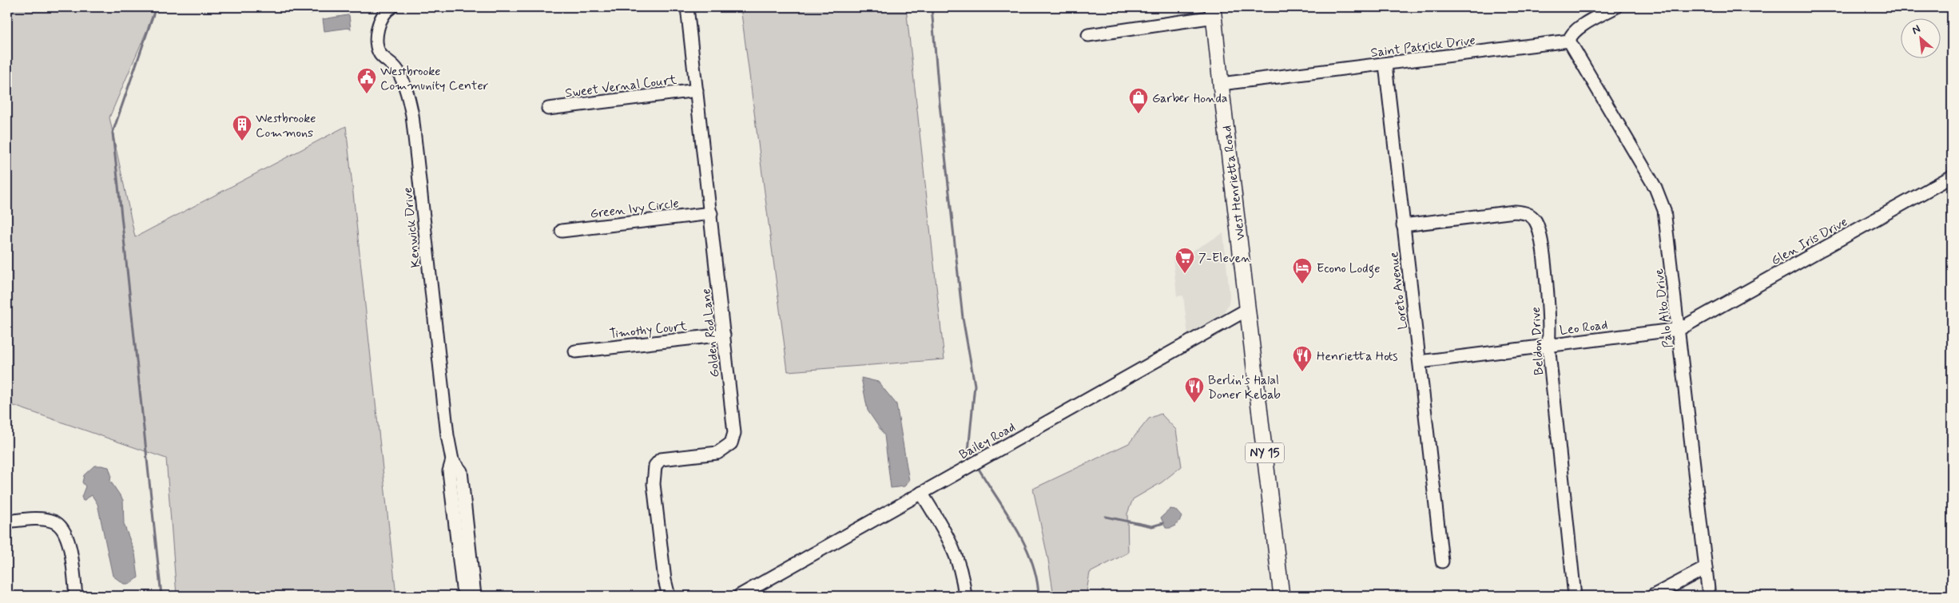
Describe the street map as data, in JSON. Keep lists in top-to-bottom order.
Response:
{
  "streets": {
    "main road": ["West Henrietta Road", "NY 15"],
    "street": [
      "Saint Patrick Drive",
      "Sweet Vernal Court",
      "Green Ivy Circle",
      "Kenwick Drive",
      "Glen Iris Drive",
      "Loreto Avenue",
      "Palo Alto Drive",
      "Leo Road",
      "Timothy Court",
      "Golden Rod Lane",
      "Beldon Drive",
      "Bailey Road"
    ]
  },
  "crossings": [
    ["Saint Patrick Drive", "West Henrietta Road"],
    ["Saint Patrick Drive", "Loreto Avenue"],
    ["Saint Patrick Drive", "Palo Alto Drive"],
    ["Sweet Vernal Court", "Golden Rod Lane"],
    ["West Henrietta Road", "Bailey Road"],
    ["Green Ivy Circle", "Golden Rod Lane"],
    ["Glen Iris Drive", "Palo Alto Drive"],
    ["Glen Iris Drive", "Leo Road"],
    ["Loreto Avenue", "Leo Road"],
    ["Loreto Avenue", "Beldon Drive"],
    ["Palo Alto Drive", "Leo Road"],
    ["Leo Road", "Beldon Drive"],
    ["Timothy Court", "Golden Rod Lane"]
  ],
  "places": {
    "public building": ["Westbrooke Community Center"],
    "shop": ["Garber Honda"],
    "building": ["Westbrooke Commons"],
    "supermarket": ["7-Eleven"],
    "hotel": ["Econo Lodge"],
    "restaurant": ["Henrietta Hots", "Berlin's Halal Doner Kebab"]
  },
  "north": "top left"
}
